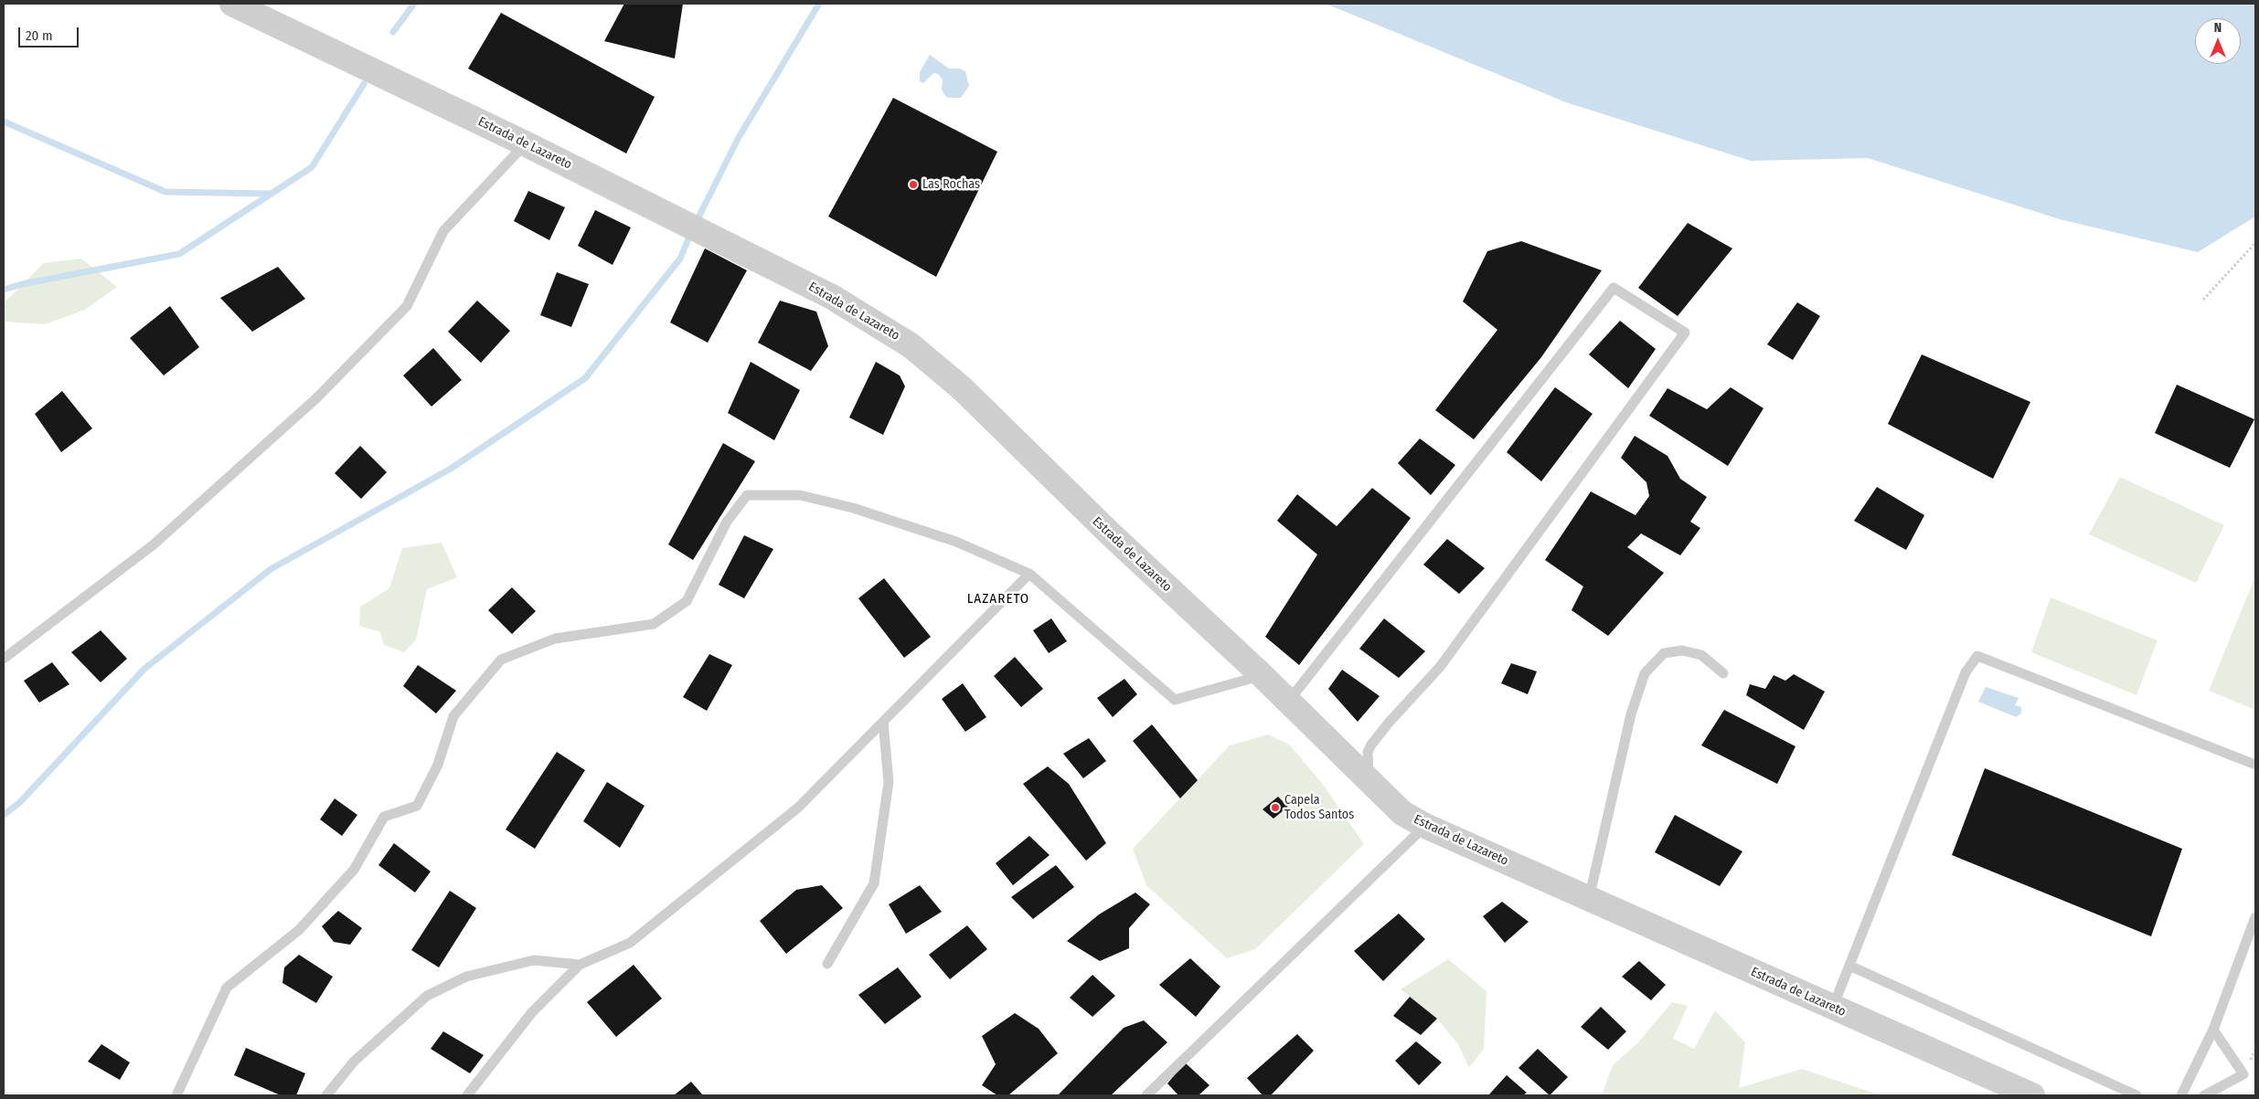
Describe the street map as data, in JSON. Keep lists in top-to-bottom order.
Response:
{
  "streets": {
    "street": ["Estrada de Lazareto"]
  },
  "districts": ["LAZARETO"],
  "places": ["Las Rochas", "Capela Todos Santos"],
  "scale_bar": "20 m",
  "north": "top"
}
